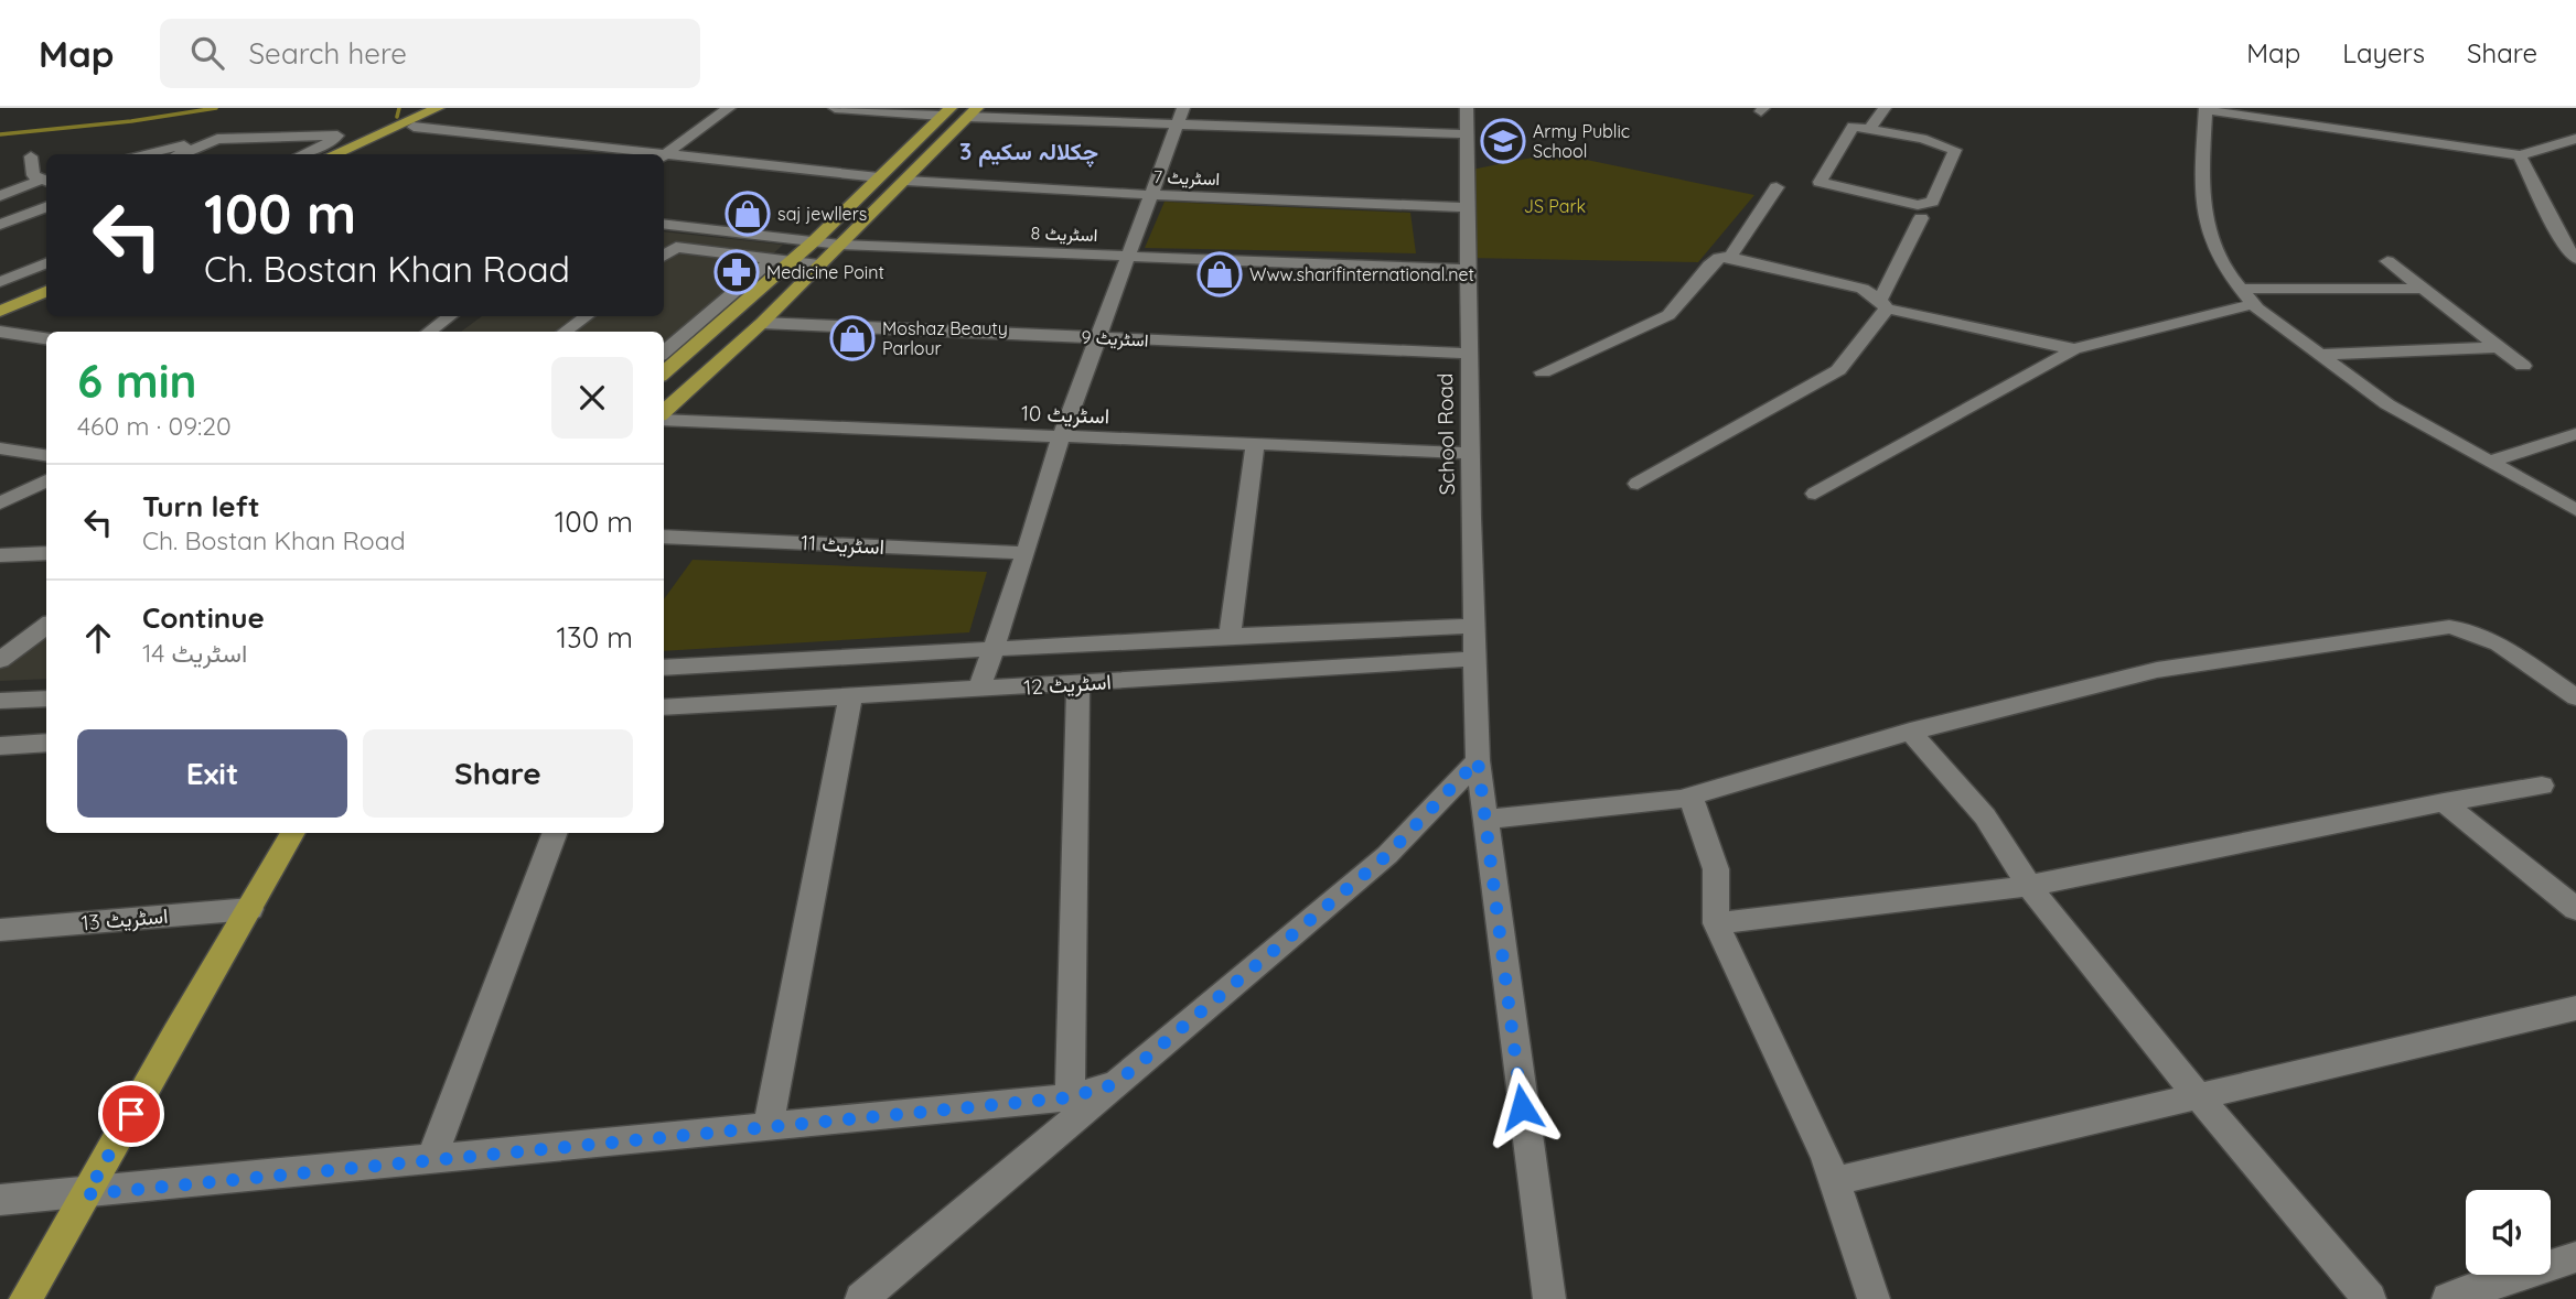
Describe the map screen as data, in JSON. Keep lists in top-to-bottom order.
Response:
{
  "streets": {
    "street": [
      "اسٹریٹ 7",
      "اسٹریٹ 8",
      "اسٹریٹ 9",
      "اسٹریٹ 10",
      "School Road",
      "اسٹریٹ 11",
      "اسٹریٹ 12",
      "اسٹریٹ 13"
    ]
  },
  "crossings": [
    ["اسٹریٹ 7", "School Road"],
    ["اسٹریٹ 8", "School Road"],
    ["اسٹریٹ 9", "School Road"],
    ["اسٹریٹ 10", "School Road"],
    ["School Road", "اسٹریٹ 12"]
  ],
  "districts": ["چکلالہ سکیم 3"],
  "parks": ["JS Park"],
  "places": {
    "school or university": ["Army Public School"],
    "shop": ["saj jewllers", "Www.sharifinternational.net", "Moshaz Beauty Parlour"],
    "pharmacy": ["Medicine Point"]
  },
  "page": {
    "header": "Map",
    "search": "Search here",
    "nav": ["Map", "Layers", "Share"],
    "turn": ["100 m", "Ch. Bostan Khan Road"],
    "heading": ["6 min", "460 m · 09:20"],
    "list": [
      {
        "name": "Turn left",
        "note": "Ch. Bostan Khan Road",
        "value": "100 m"
      },
      {
        "name": "Continue",
        "note": "اسٹریٹ 14",
        "value": "130 m"
      }
    ],
    "buttons": ["Exit", "Share"]
  }
}
